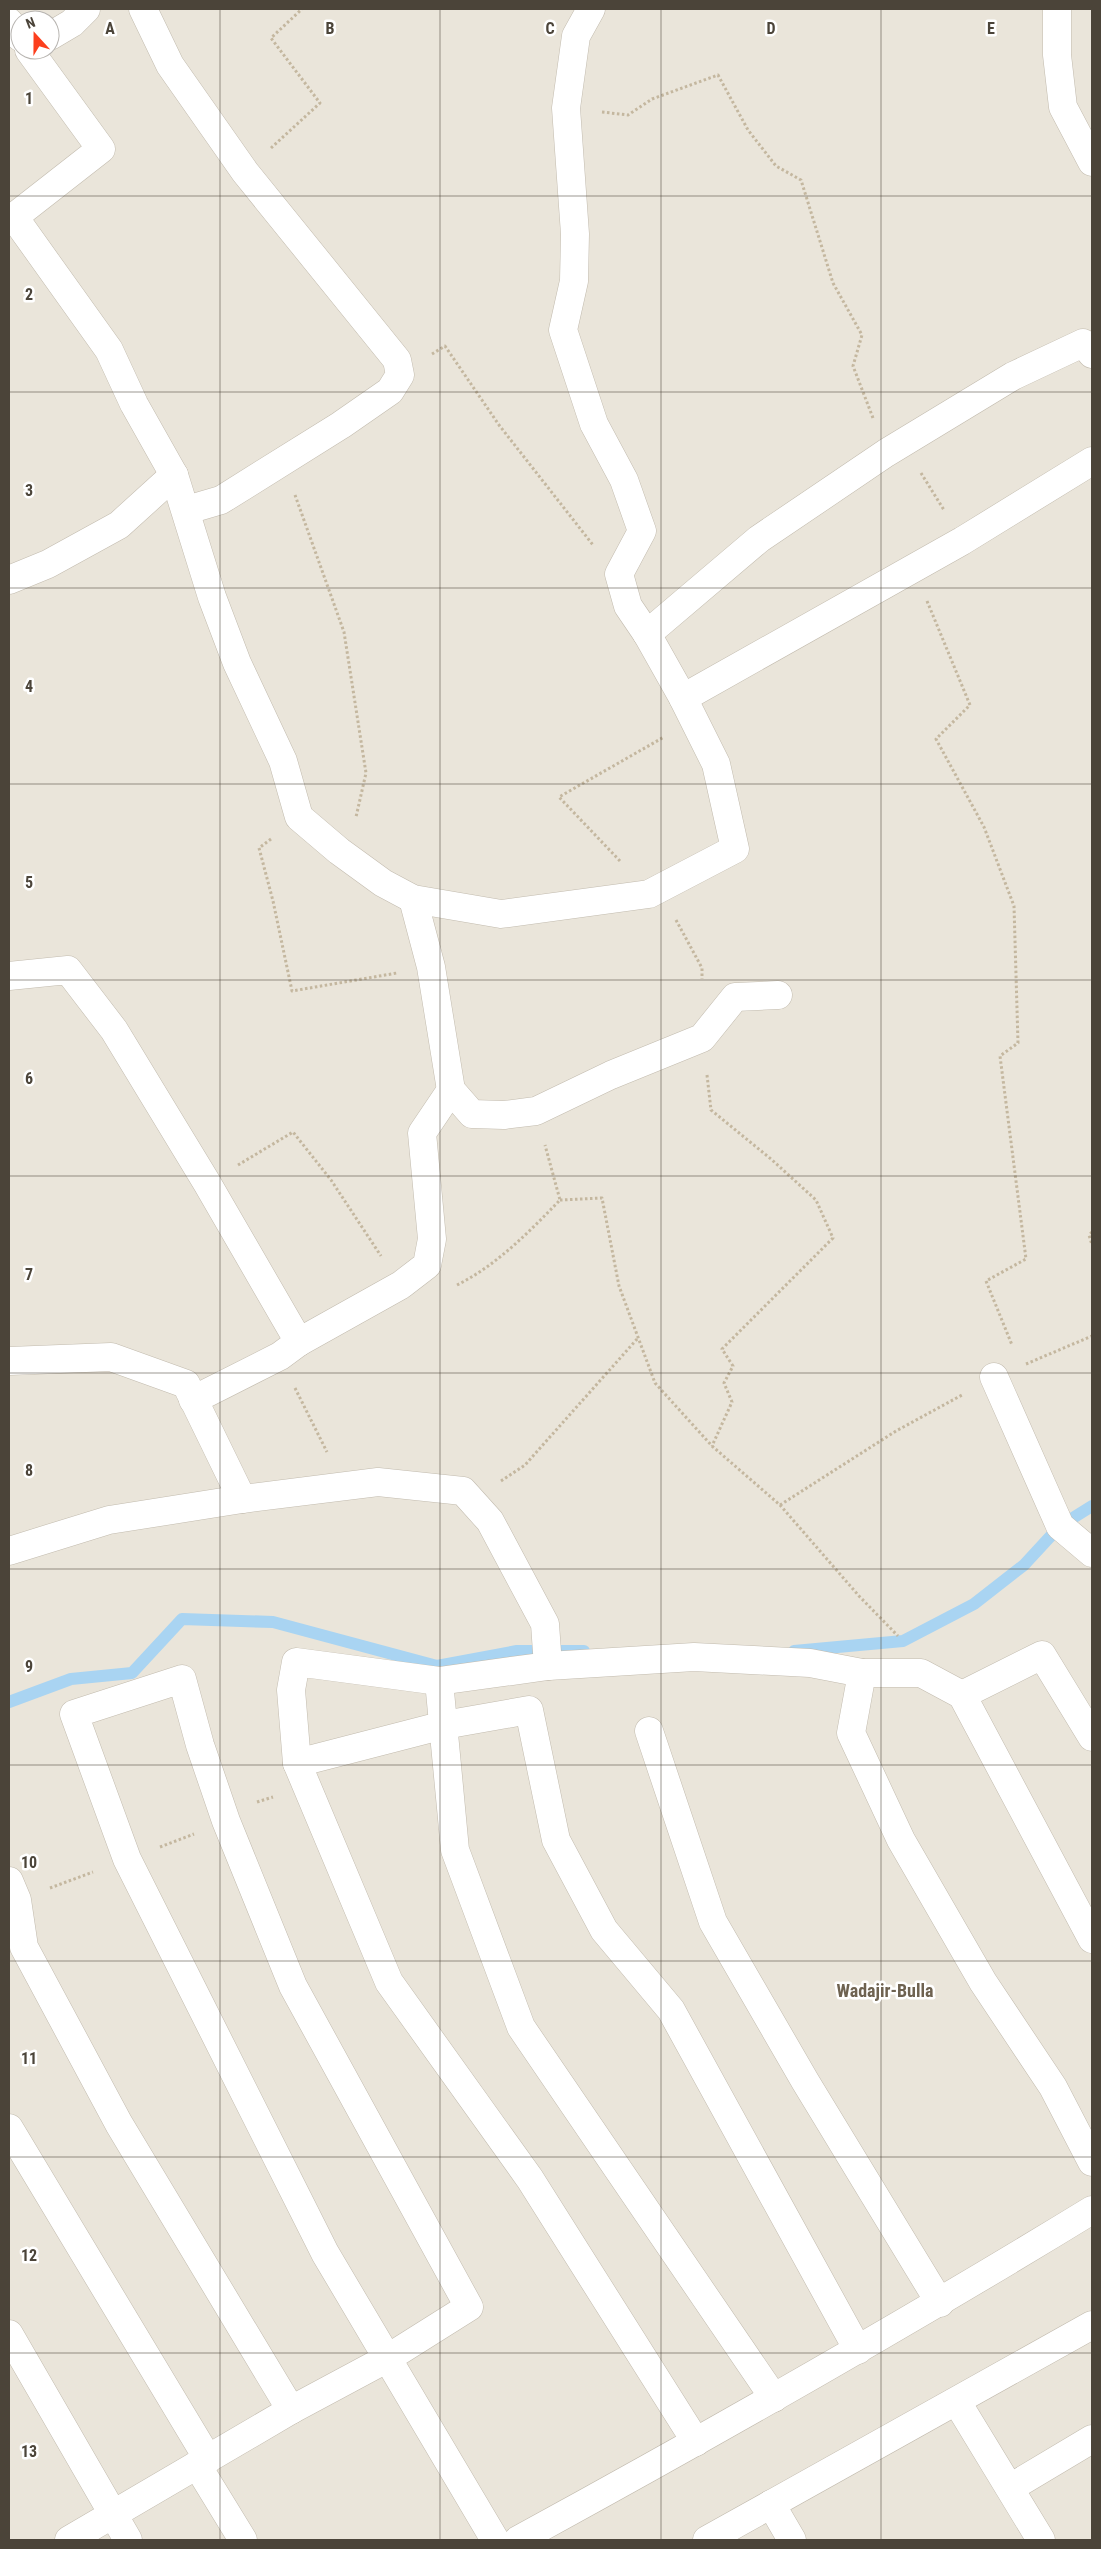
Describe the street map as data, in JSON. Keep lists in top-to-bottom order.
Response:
{
  "districts": ["Wadajir-Bulla"],
  "north": "top",
  "grid": {
    "columns": [
      "A",
      "B",
      "C",
      "D",
      "E"
    ],
    "rows": [
      "1",
      "2",
      "3",
      "4",
      "5",
      "6",
      "7",
      "8",
      "9",
      "10",
      "11",
      "12",
      "13"
    ]
  }
}
